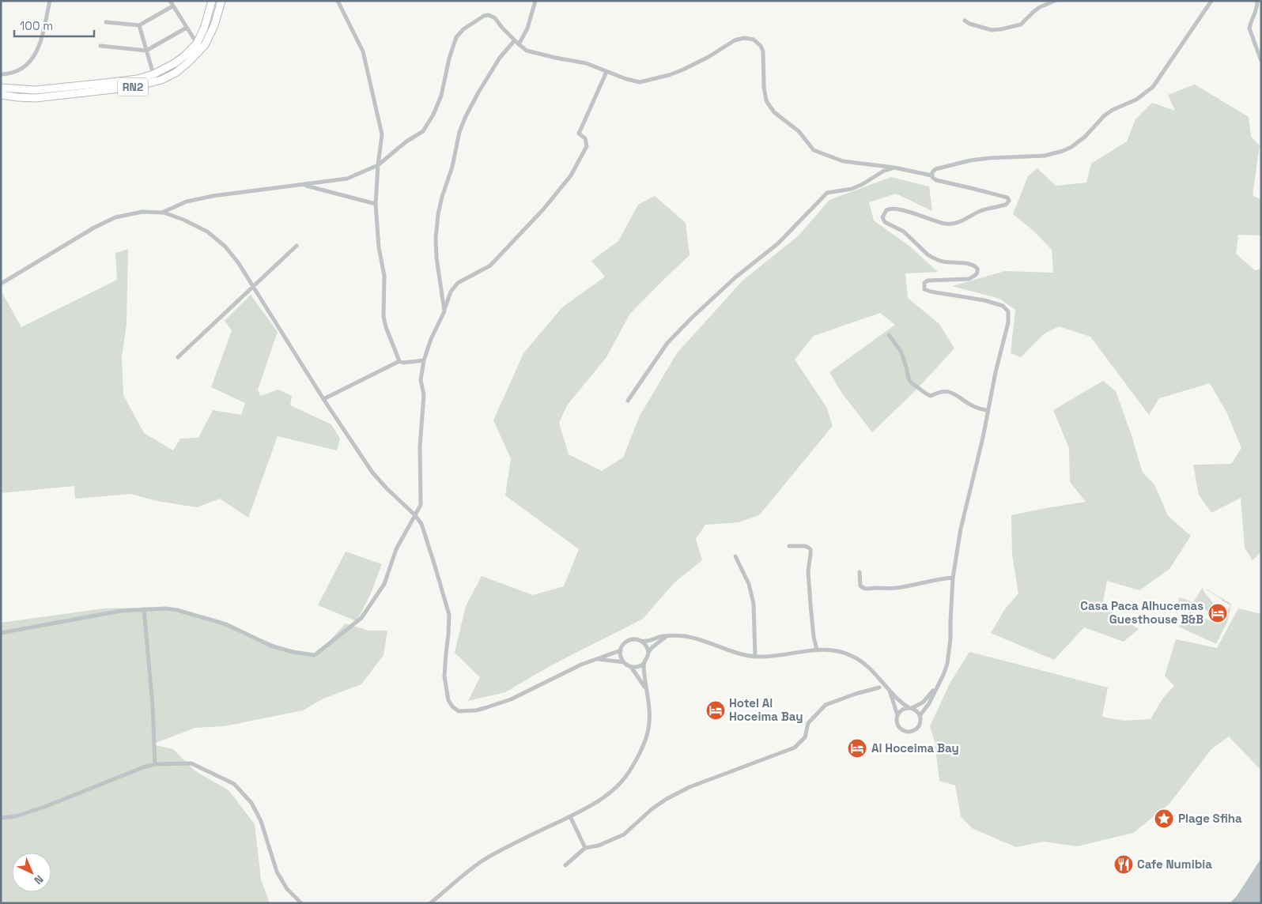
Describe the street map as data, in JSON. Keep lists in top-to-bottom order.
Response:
{
  "streets": {
    "highway": ["RN2"]
  },
  "places": {
    "hotel": ["Casa Paca Alhucemas Guesthouse B&B", "Hotel Al Hoceima Bay", "Al Hoceima Bay"],
    "place": ["Plage Sfiha"],
    "restaurant": ["Cafe Numibia"]
  },
  "scale_bar": "100 m",
  "north": "bottom right"
}
